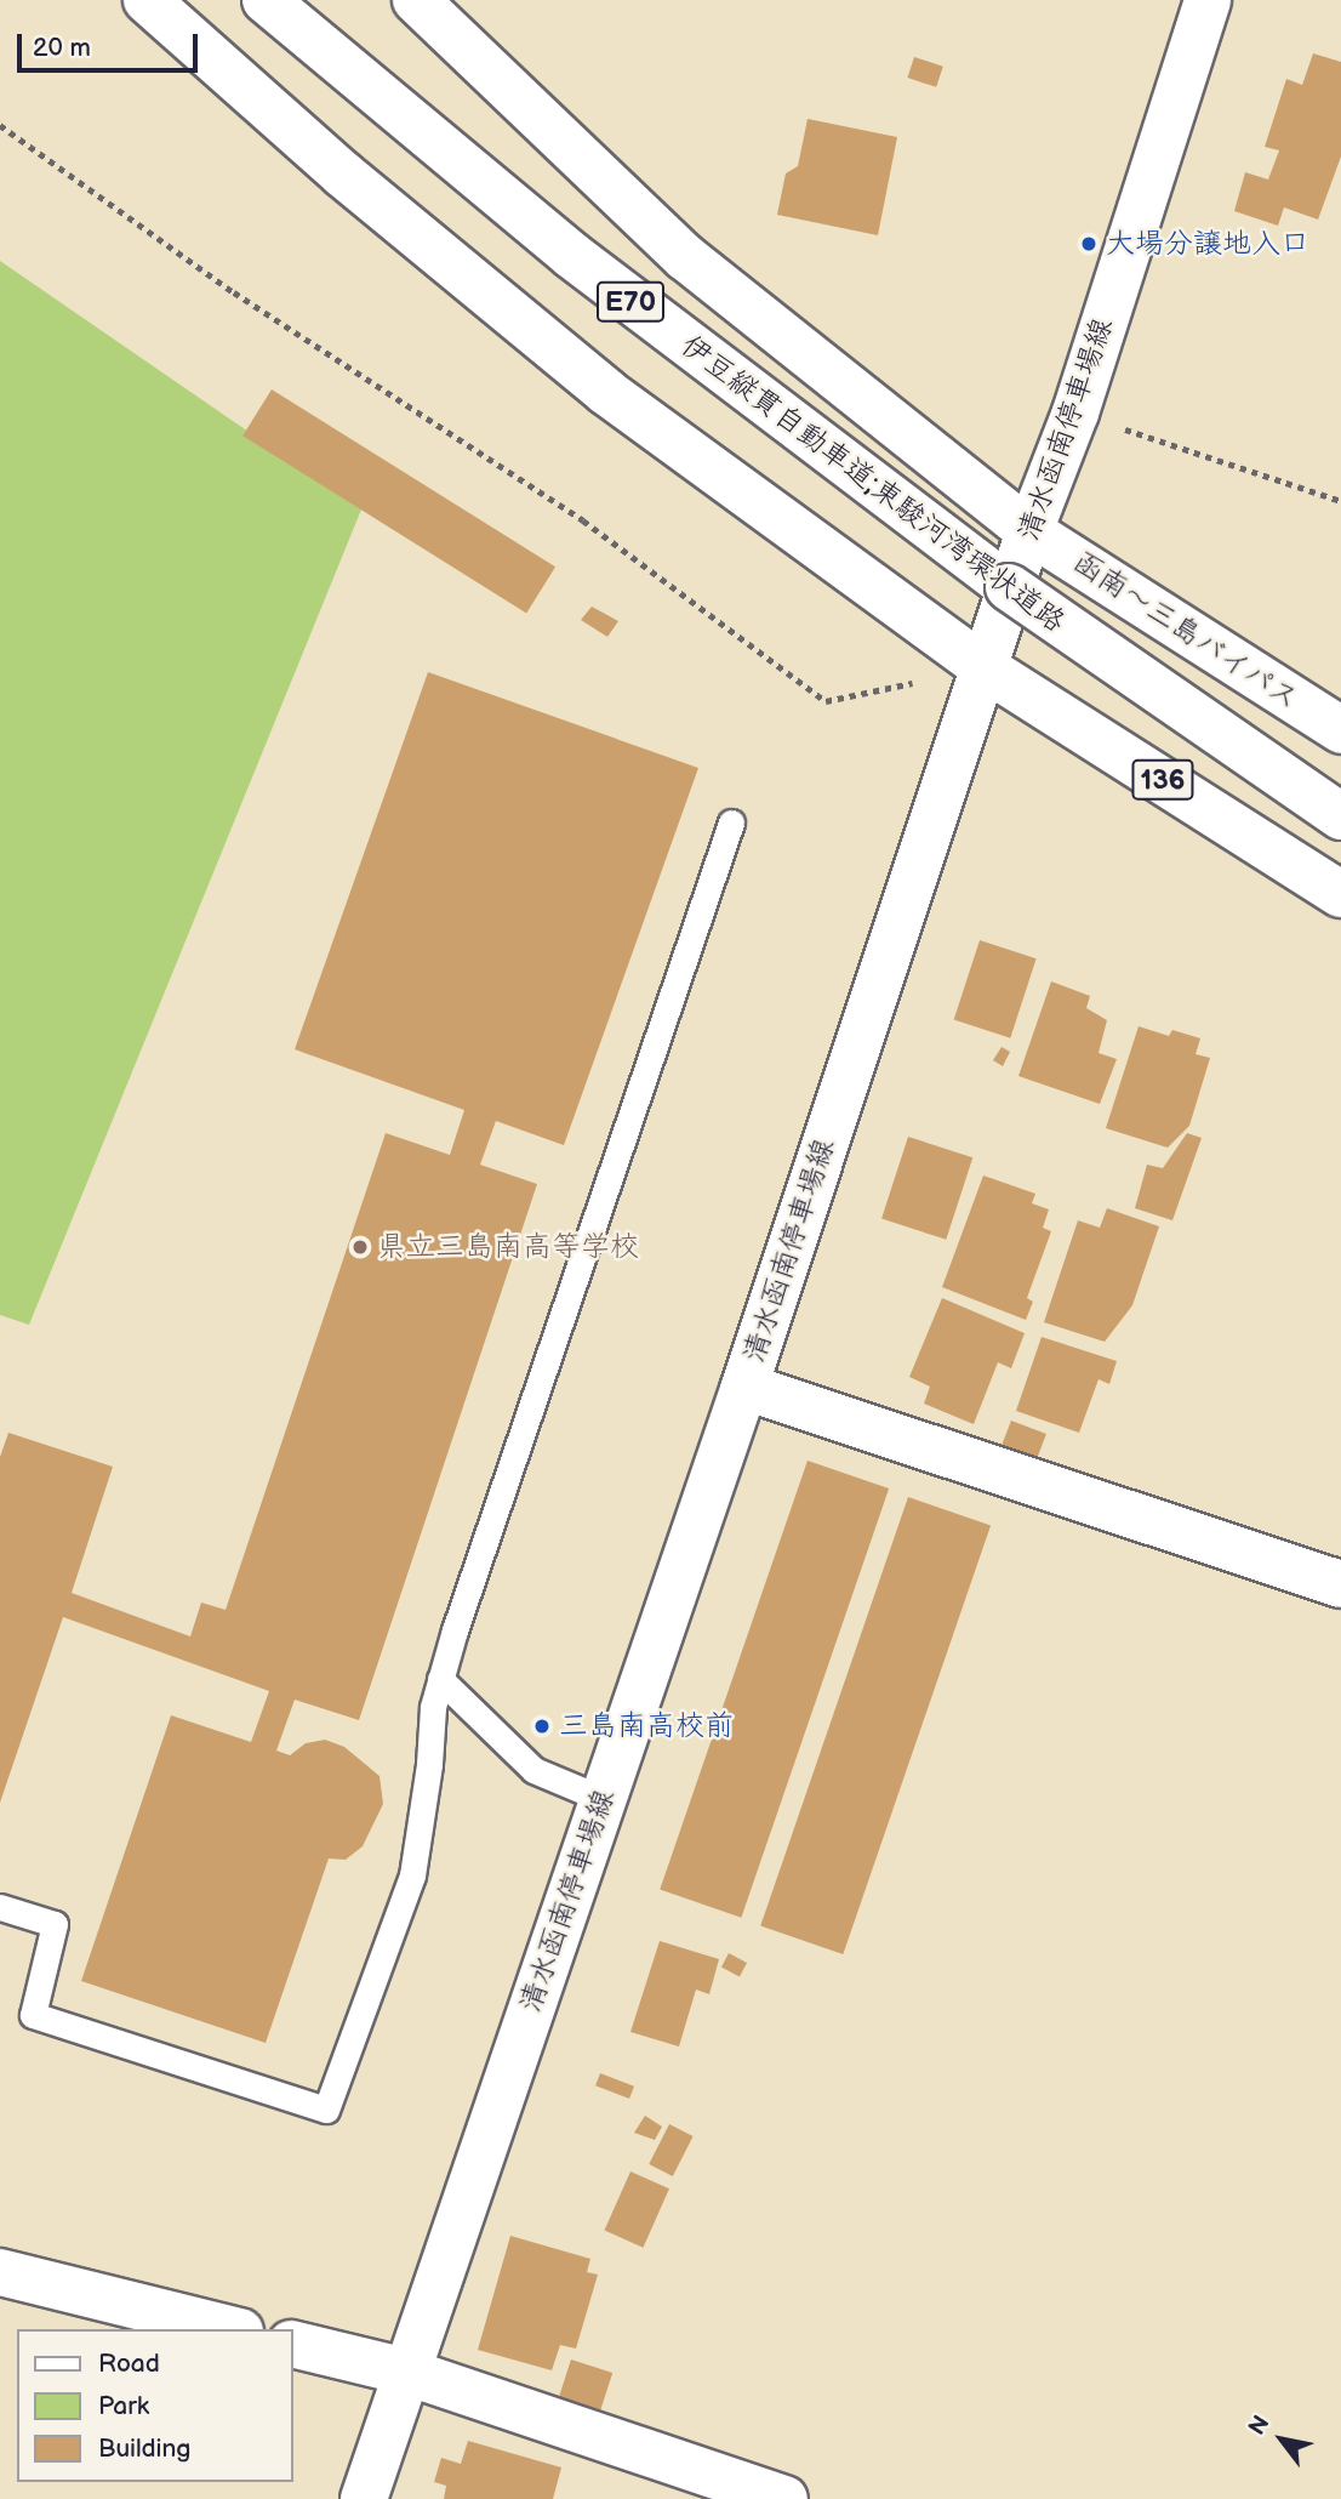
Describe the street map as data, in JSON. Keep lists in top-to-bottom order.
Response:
{
  "streets": {
    "main road": [
      "E70",
      "清水函南停車場線",
      "伊豆縦貫自動車道;東駿河湾環状道路",
      "函南～三島バイパス",
      "136"
    ]
  },
  "crossings": [
    ["清水函南停車場線", "函南～三島バイパス"],
    ["清水函南停車場線", "136"]
  ],
  "places": ["大場分譲地入口", "県立三島南高等学校", "三島南高校前"],
  "legend": ["Road", "Park", "Building"],
  "scale_bar": "20 m",
  "north": "top left"
}
